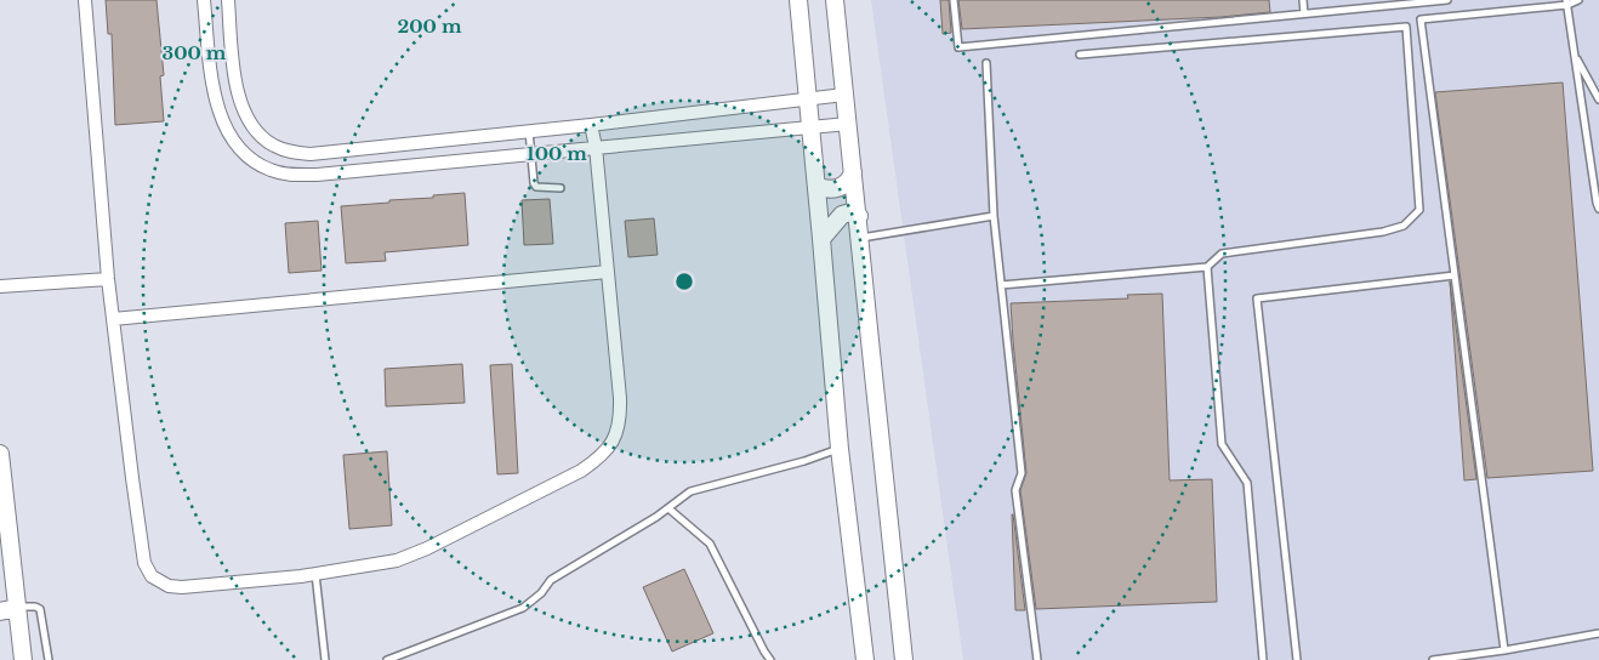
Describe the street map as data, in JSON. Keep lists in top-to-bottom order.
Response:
{
  "rings": ["200 m", "300 m", "100 m"]
}
